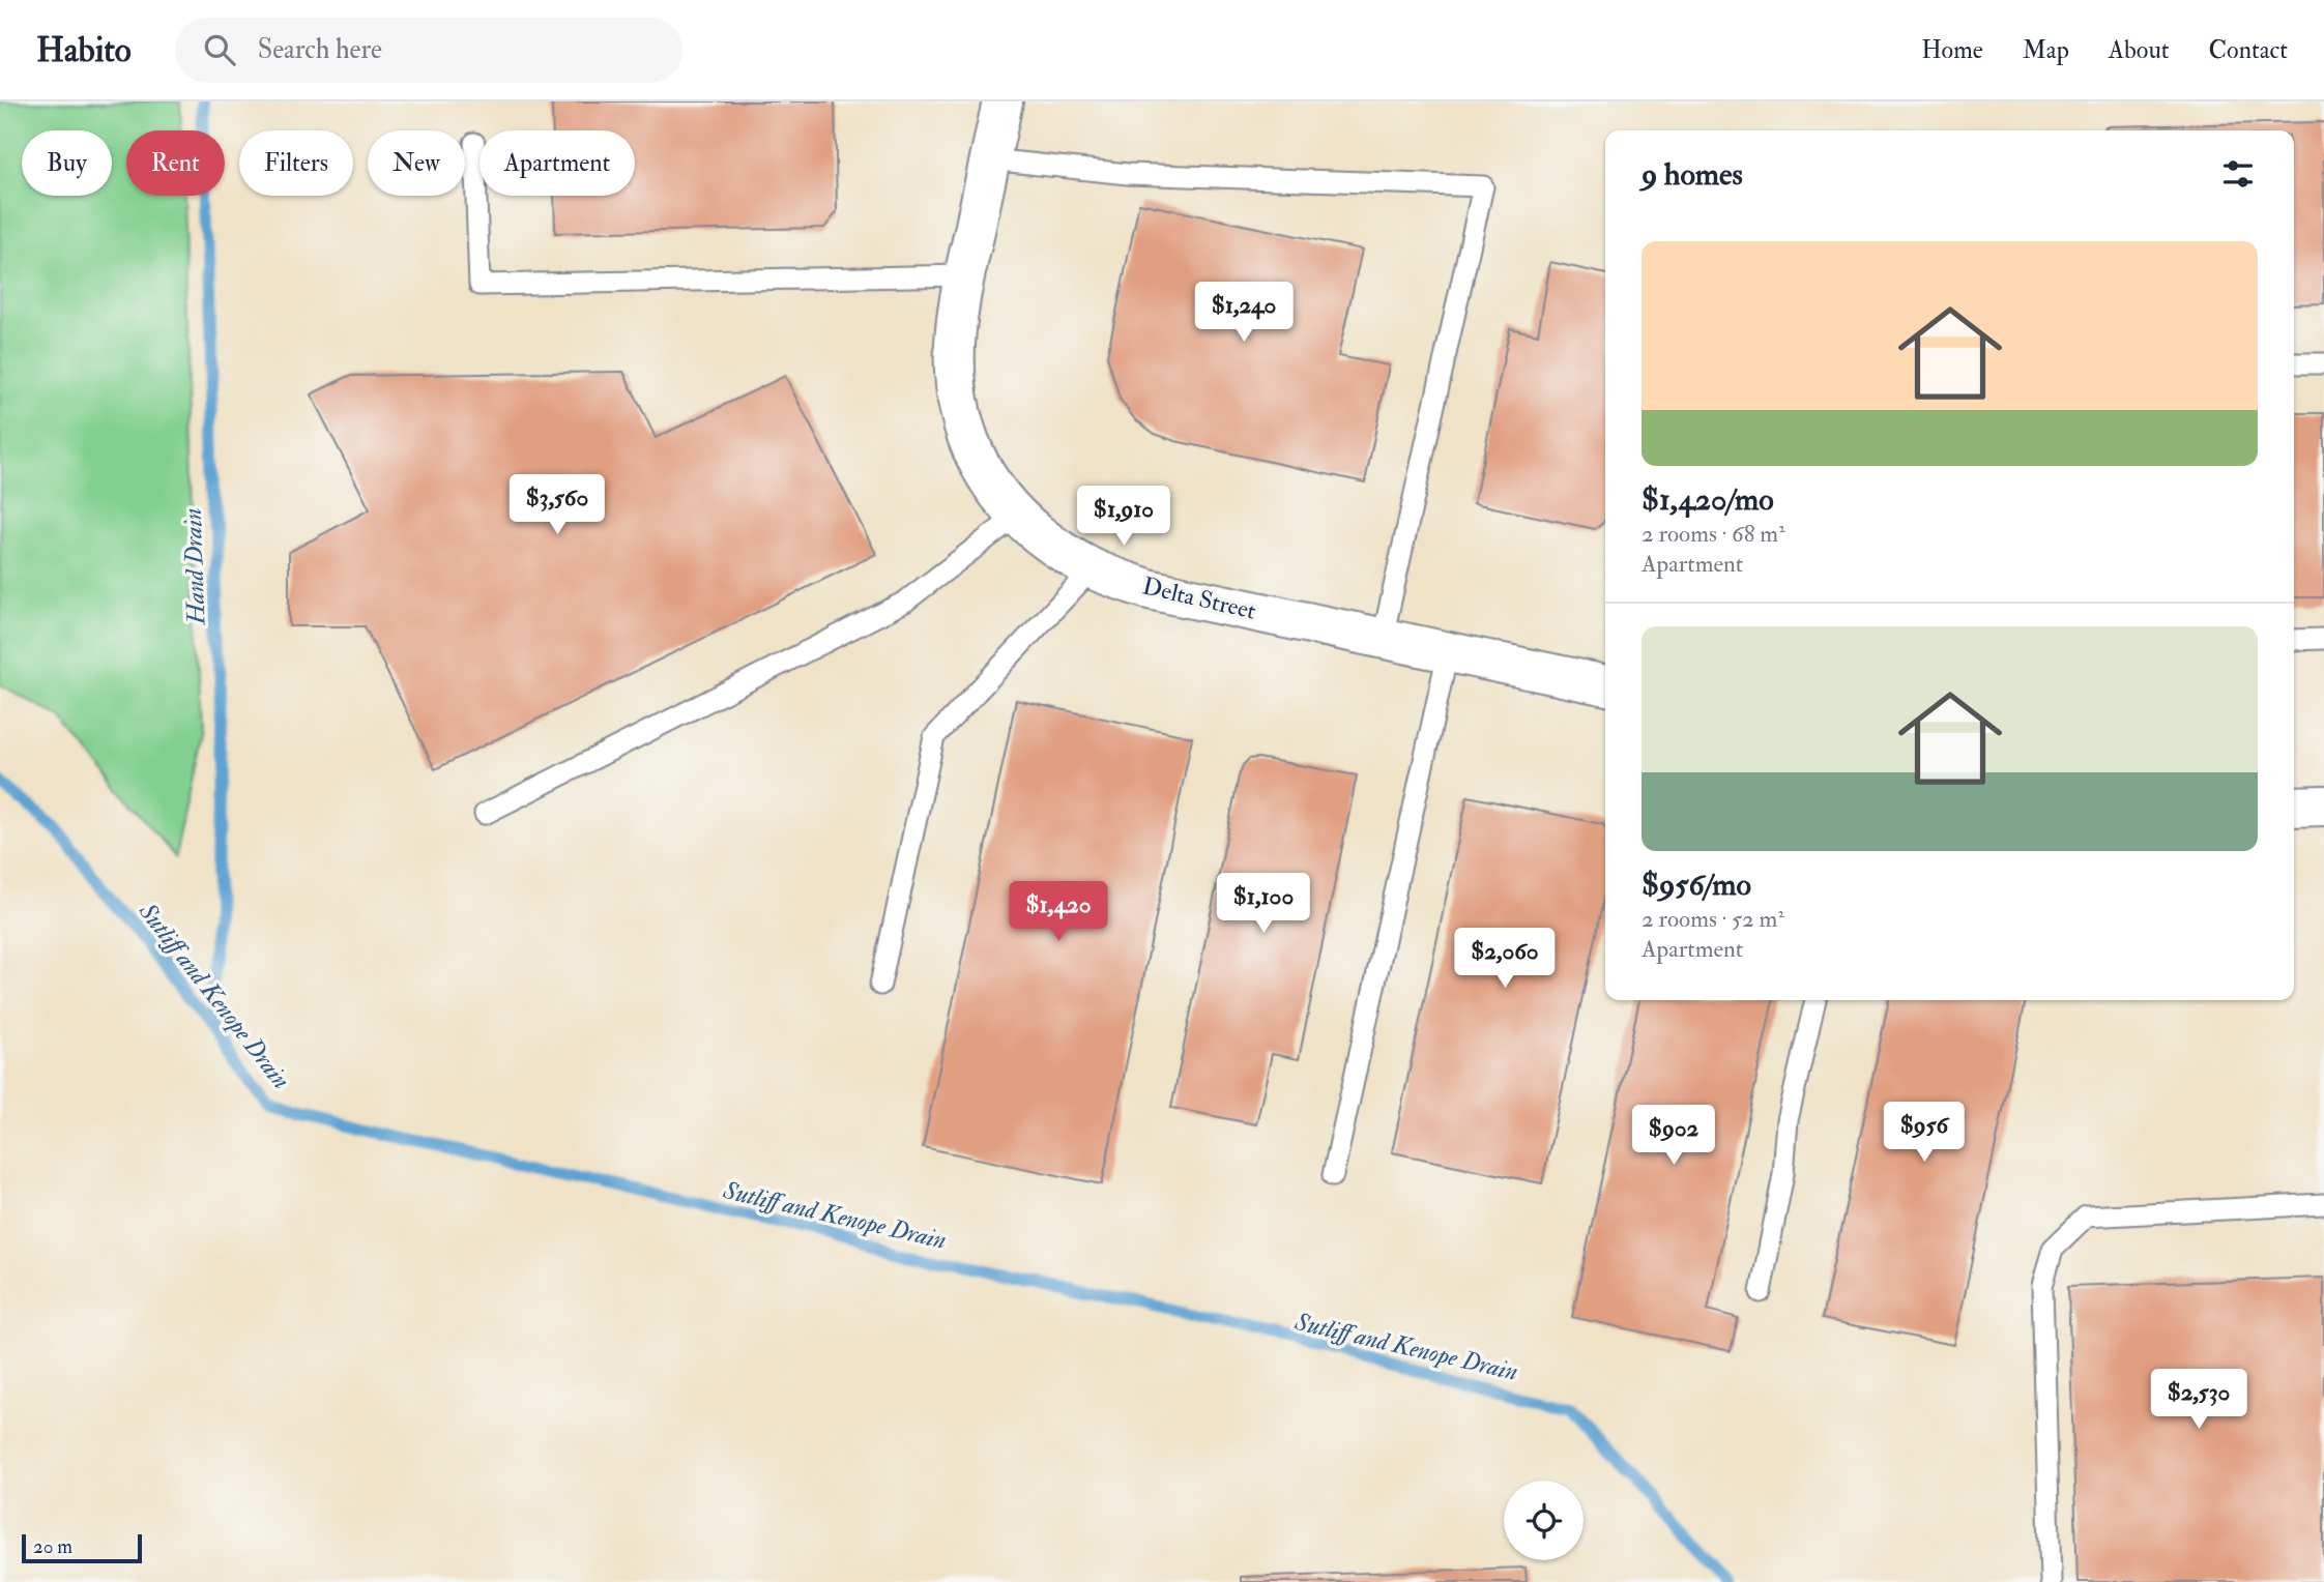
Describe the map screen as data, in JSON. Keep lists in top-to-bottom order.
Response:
{
  "streets": {
    "street": ["Delta Street"]
  },
  "water": ["Hand Drain", "Sutliff and Kenope Drain"],
  "scale_bar": "20 m",
  "page": {
    "header": "Habito",
    "search": "Search here",
    "nav": [
      "Home",
      "Map",
      "About",
      "Contact"
    ],
    "chip": [
      "Buy",
      "Rent",
      "Filters",
      "New",
      "Apartment"
    ],
    "heading": "9 homes",
    "list": [
      {
        "name": "$1,420/mo",
        "note": "2 rooms · 68 m² · Apartment"
      },
      {
        "name": "$956/mo",
        "note": "2 rooms · 52 m² · Apartment"
      }
    ],
    "price": [
      "$1,240",
      "$3,560",
      "$1,910",
      "$1,100",
      "$1,420",
      "$2,060",
      "$956",
      "$902",
      "$2,530"
    ],
    "scale": "20 m"
  }
}
